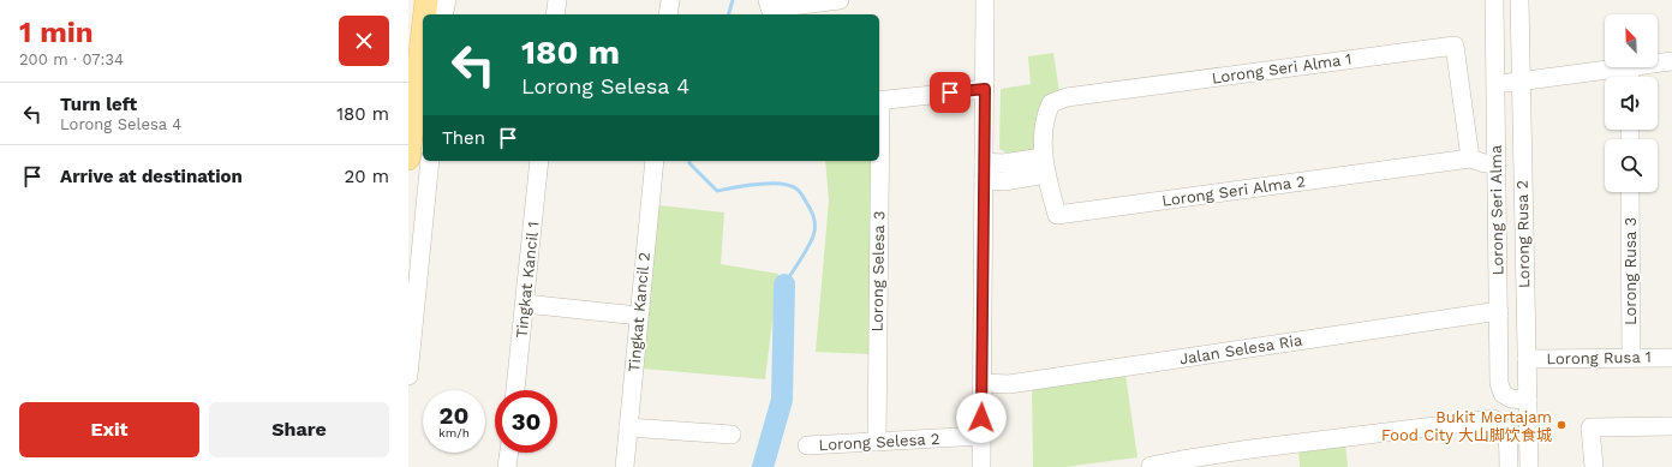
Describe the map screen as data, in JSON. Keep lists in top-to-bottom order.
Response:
{
  "streets": {
    "street": [
      "Lorong Seri Alma 1",
      "Lorong Seri Alma 2",
      "Lorong Seri Alma",
      "Lorong Rusa 2",
      "Lorong Selesa 3",
      "Lorong Rusa 3",
      "Tingkat Kancil 1",
      "Tingkat Kancil 2",
      "Jalan Selesa Ria",
      "Lorong Rusa 1",
      "Lorong Selesa 2"
    ]
  },
  "crossings": [
    ["Lorong Seri Alma 1", "Lorong Seri Alma 2"],
    ["Lorong Seri Alma", "Lorong Rusa 2"],
    ["Lorong Seri Alma", "Jalan Selesa Ria"],
    ["Lorong Rusa 2", "Lorong Rusa 1"],
    ["Lorong Selesa 3", "Lorong Selesa 2"],
    ["Lorong Rusa 3", "Lorong Rusa 1"]
  ],
  "places": ["Bukit Mertajam Food City 大山脚饮食城"],
  "north": "top left",
  "page": {
    "heading": ["1 min", "200 m · 07:34"],
    "turn": ["180 m", "Lorong Selesa 4"],
    "list": [
      {
        "name": "Turn left",
        "note": "Lorong Selesa 4",
        "value": "180 m"
      },
      {
        "name": "Arrive at destination",
        "value": "20 m"
      }
    ],
    "then": "Then",
    "speed": "20 km/h",
    "limit": "30",
    "buttons": ["Exit", "Share"]
  }
}
